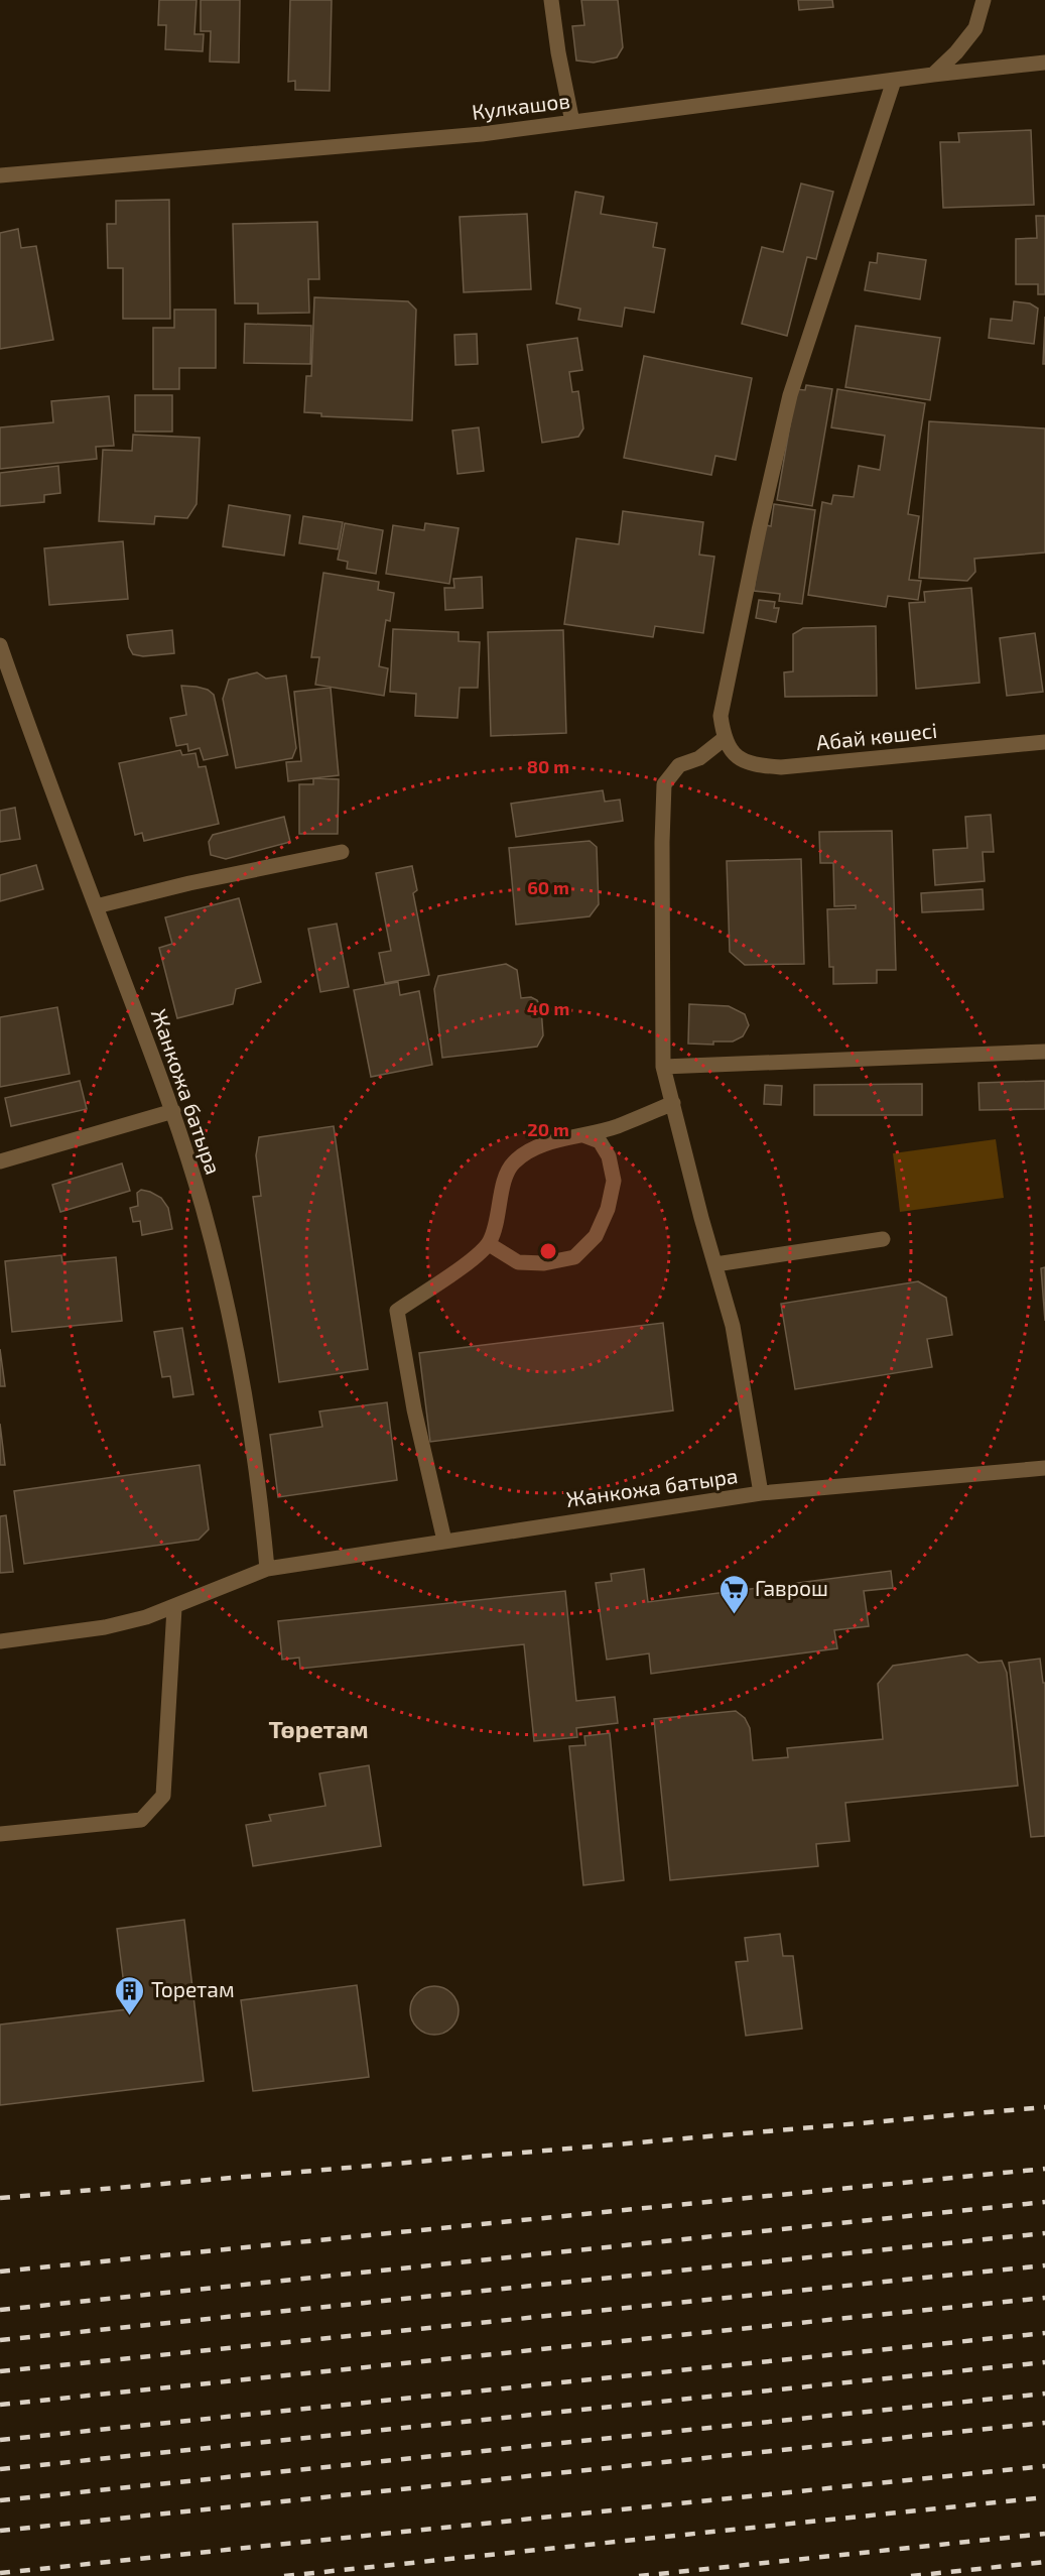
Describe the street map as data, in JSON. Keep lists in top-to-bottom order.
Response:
{
  "streets": {
    "street": ["Кулкашов", "Абай көшесі", "Жанкожа батыра"]
  },
  "districts": ["Төретам"],
  "places": {
    "supermarket": ["Гаврош"],
    "building": ["Торетам"]
  },
  "rings": [
    "80 m",
    "60 m",
    "40 m",
    "20 m"
  ]
}
